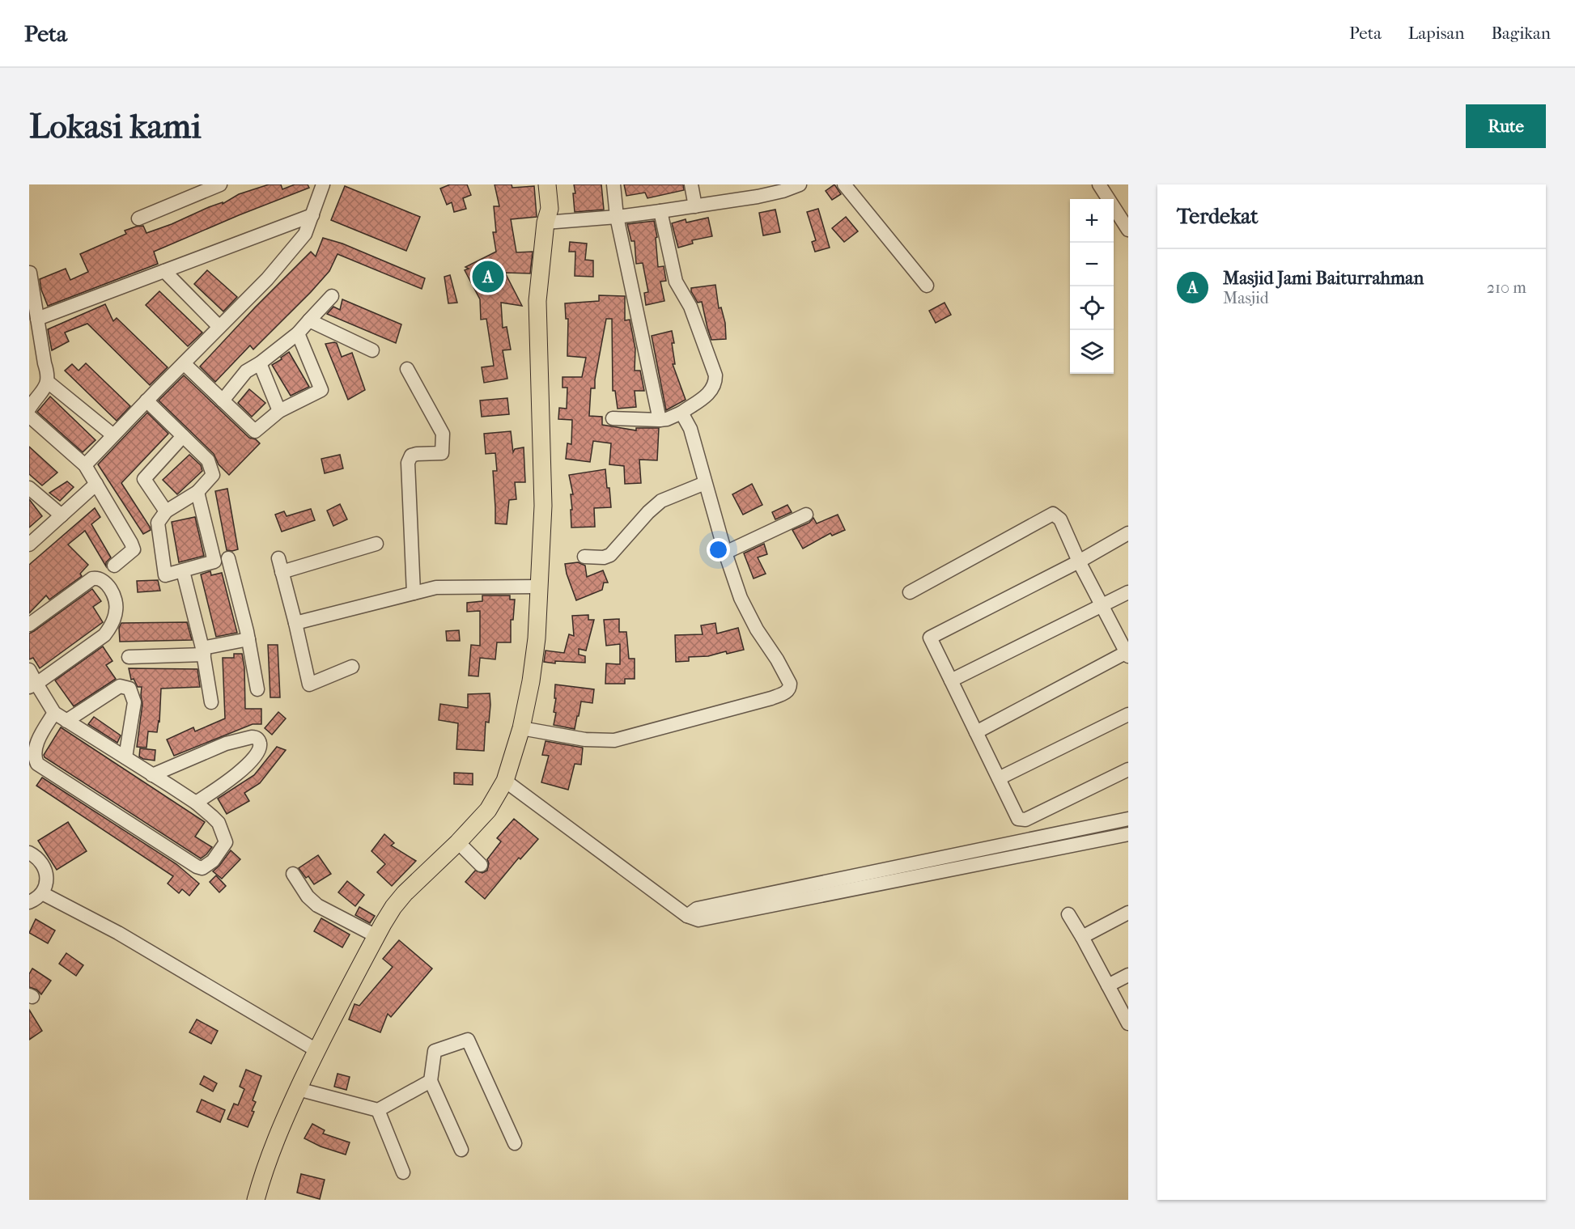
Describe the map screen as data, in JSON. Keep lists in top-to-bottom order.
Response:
{
  "page": {
    "header": "Peta",
    "nav": ["Peta", "Lapisan", "Bagikan"],
    "buttons": "Rute",
    "title": "Lokasi kami",
    "heading": "Terdekat",
    "map_buttons": ["+", "−"],
    "list": [
      {
        "mark": "A",
        "name": "Masjid Jami Baiturrahman",
        "note": "Masjid",
        "value": "210 m"
      }
    ],
    "pins": "A"
  }
}
